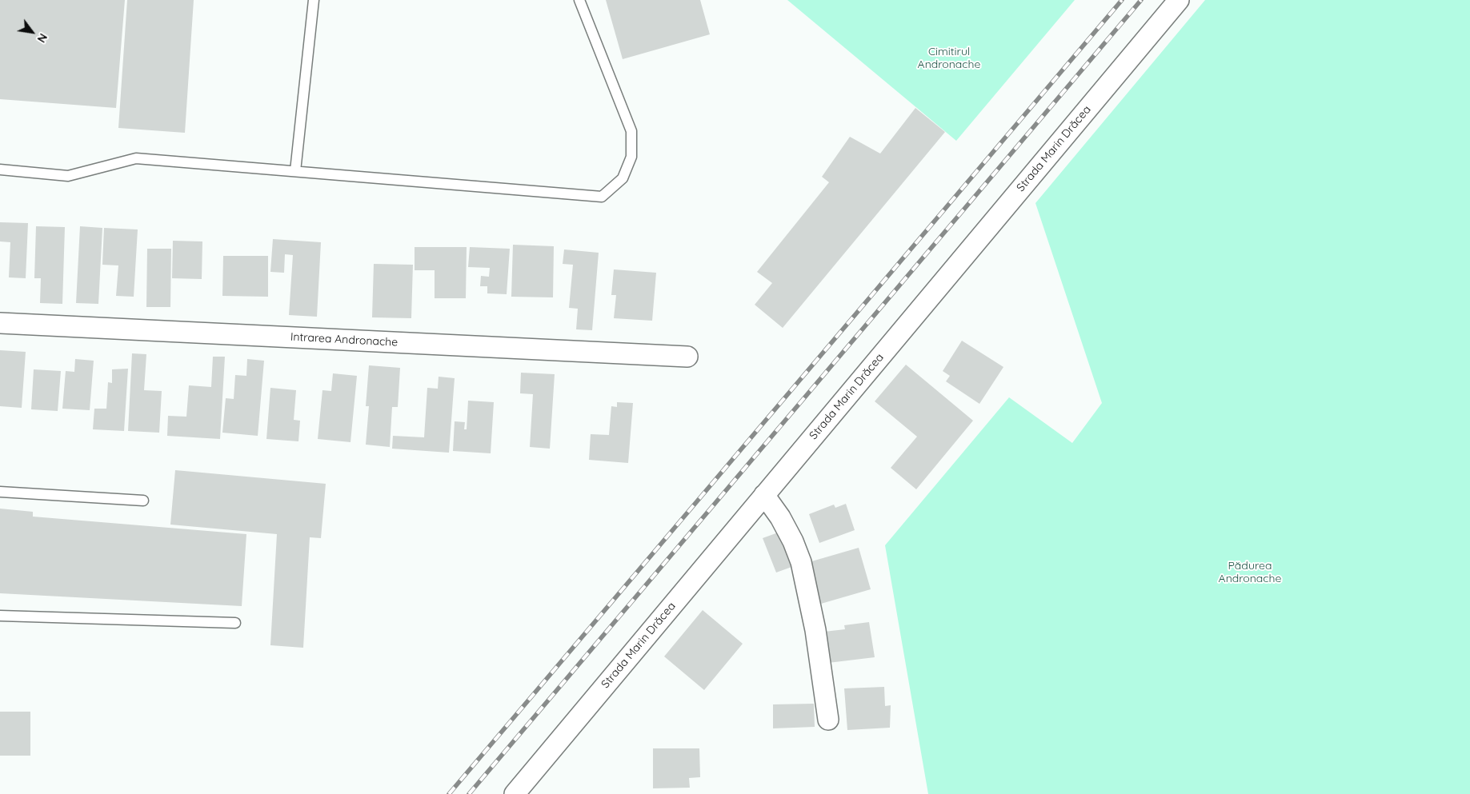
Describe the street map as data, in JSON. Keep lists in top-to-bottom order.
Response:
{
  "streets": {
    "street": ["Strada Marin Drăcea", "Intrarea Andronache"]
  },
  "parks": ["Cimitirul Andronache", "Pădurea Andronache"],
  "north": "bottom right"
}
